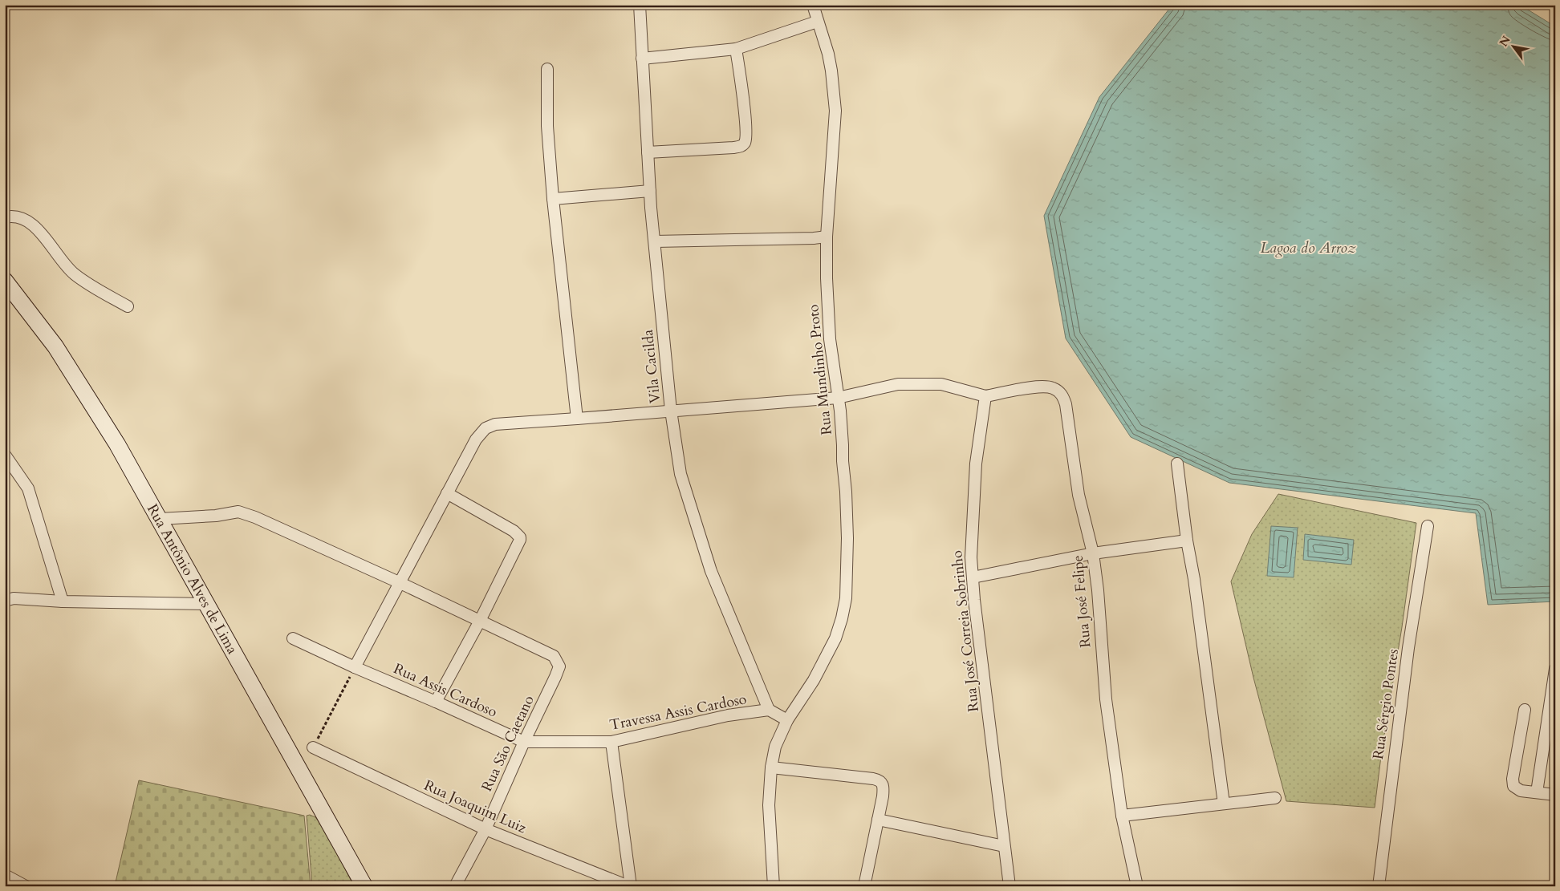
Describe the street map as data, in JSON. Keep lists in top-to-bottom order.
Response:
{
  "streets": {
    "main road": ["Rua Antônio Alves de Lima"],
    "street": [
      "Vila Cacilda",
      "Rua Mundinho Proto",
      "Rua José Felipe",
      "Rua José Correia Sobrinho",
      "Rua Assis Cardoso",
      "Rua Sérgio Pontes",
      "Travessa Assis Cardoso",
      "Rua São Caetano",
      "Rua Joaquim Luiz"
    ]
  },
  "crossings": [
    ["Vila Cacilda", "Travessa Assis Cardoso"],
    ["Rua Mundinho Proto", "Travessa Assis Cardoso"],
    ["Rua José Felipe", "Rua José Correia Sobrinho"],
    ["Rua Assis Cardoso", "Travessa Assis Cardoso"],
    ["Rua Assis Cardoso", "Rua São Caetano"],
    ["Travessa Assis Cardoso", "Rua São Caetano"],
    ["Rua São Caetano", "Rua Joaquim Luiz"]
  ],
  "water": ["Lagoa do Arroz"],
  "north": "top left"
}
